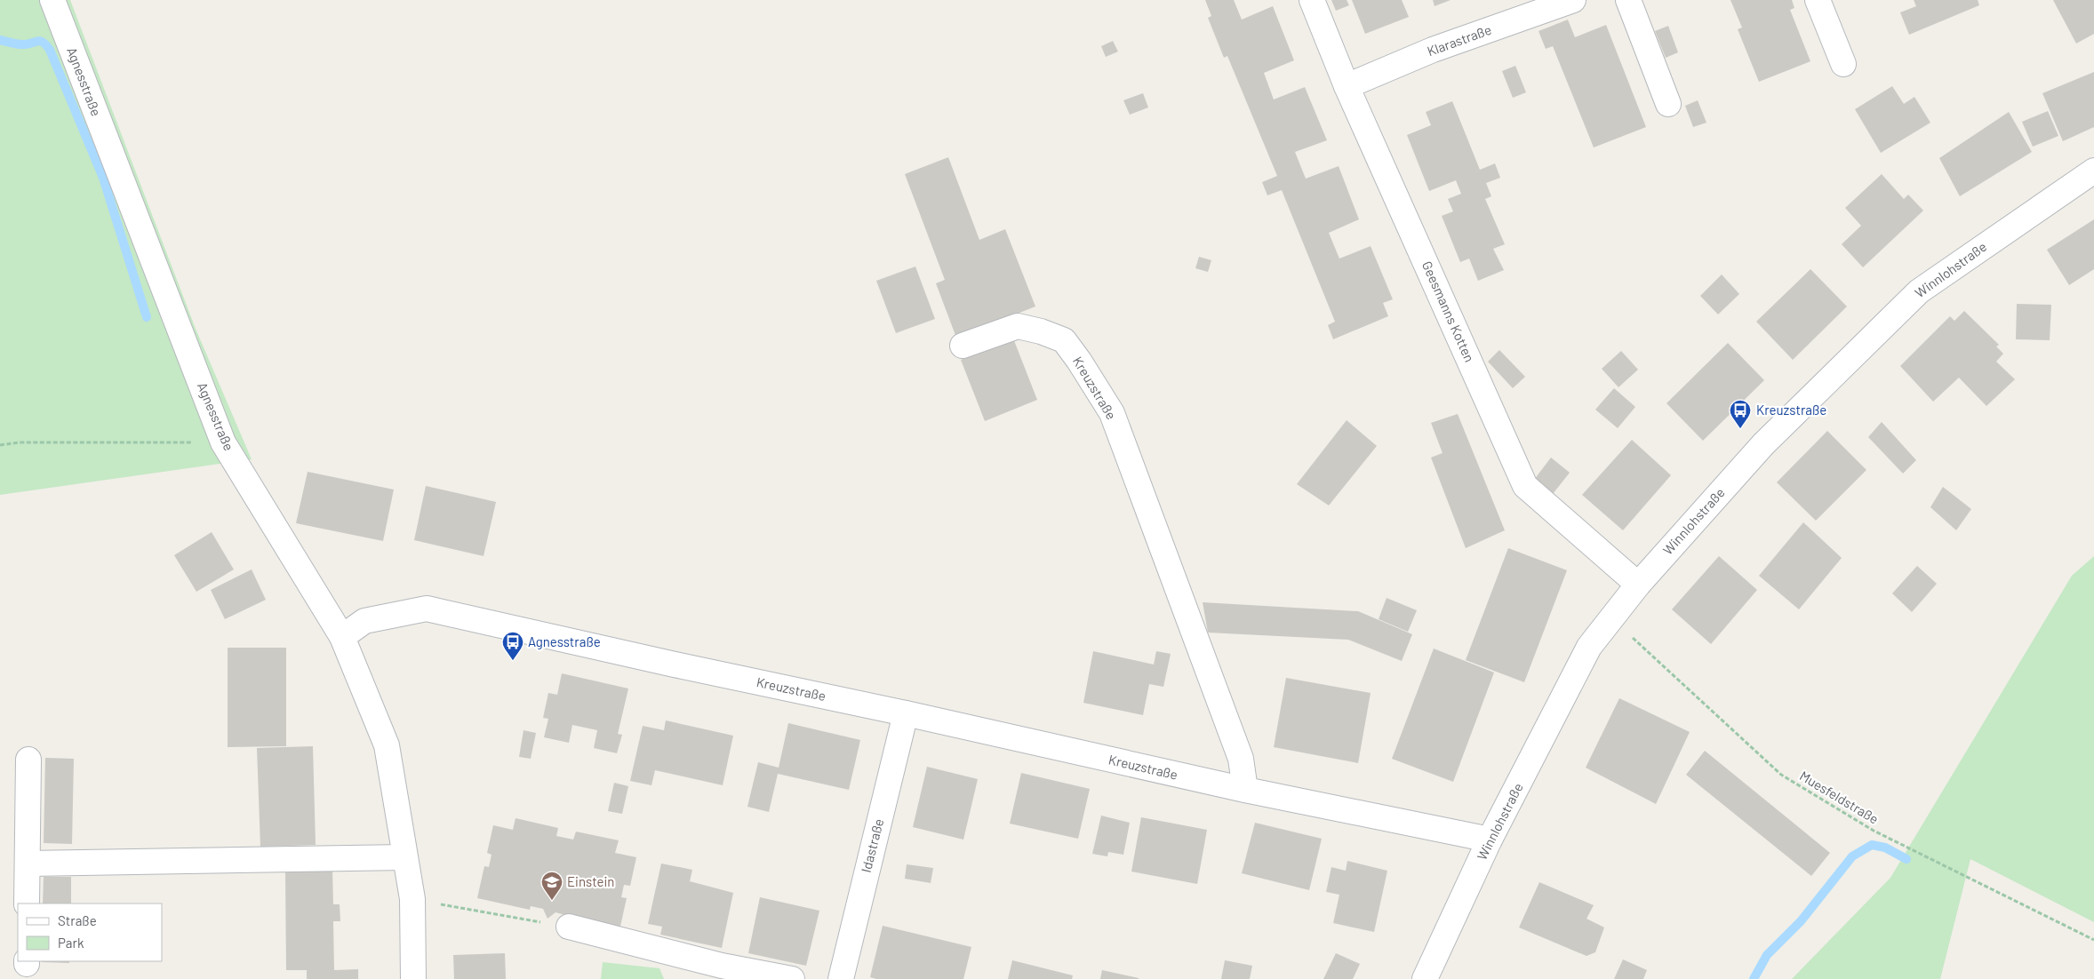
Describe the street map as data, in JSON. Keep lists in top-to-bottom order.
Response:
{
  "streets": {
    "street": [
      "Klarastraße",
      "Agnesstraße",
      "Winnlohstraße",
      "Geesmanns Kotten",
      "Kreuzstraße",
      "Idastraße"
    ],
    "path": ["Muesfeldstraße"]
  },
  "crossings": [
    ["Klarastraße", "Geesmanns Kotten"],
    ["Agnesstraße", "Kreuzstraße"],
    ["Winnlohstraße", "Geesmanns Kotten"],
    ["Winnlohstraße", "Kreuzstraße"],
    ["Winnlohstraße", "Muesfeldstraße"],
    ["Kreuzstraße", "Idastraße"]
  ],
  "places": {
    "bus stop": ["Kreuzstraße", "Agnesstraße"],
    "school or university": ["Einstein"]
  },
  "legend": ["Straße", "Park"]
}
